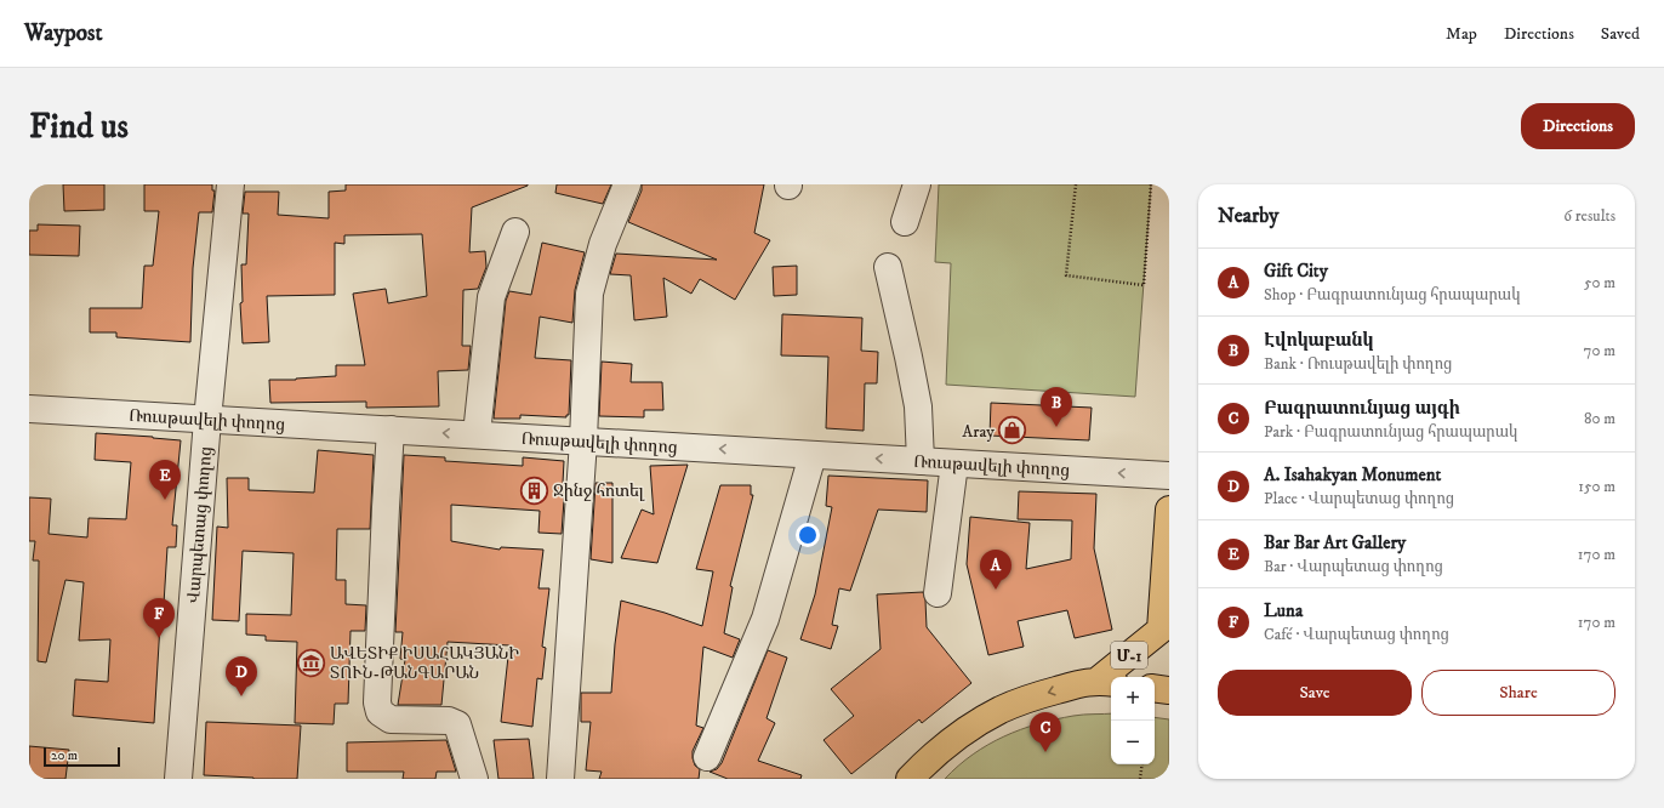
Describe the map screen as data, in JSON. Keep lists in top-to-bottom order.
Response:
{
  "streets": {
    "highway": ["Մ-1"],
    "street": ["Ռուսթավելի փողոց", "Վարպետաց փողոց"]
  },
  "crossings": [
    ["Ռուսթավելի փողոց", "Վարպետաց փողոց"]
  ],
  "one_way": ["Ռուսթավելի փողոց"],
  "places": {
    "shop": ["Aray"],
    "building": ["Ջինջ հոտել"],
    "museum": ["ԱՎԵՏԻՔ ԻՍԱՀԱԿՅԱՆԻ ՏՈՒՆ-ԹԱՆԳԱՐԱՆ"]
  },
  "scale_bar": "20 m",
  "page": {
    "header": "Waypost",
    "nav": ["Map", "Directions", "Saved"],
    "buttons": [
      "Directions",
      ["Save", "Share"]
    ],
    "title": "Find us",
    "heading": ["Nearby", "6 results"],
    "list": [
      {
        "mark": "A",
        "name": "Gift City",
        "note": "Shop · Բագրատունյաց հրապարակ",
        "value": "50 m"
      },
      {
        "mark": "B",
        "name": "Էվոկաբանկ",
        "note": "Bank · Ռուսթավելի փողոց",
        "value": "70 m"
      },
      {
        "mark": "C",
        "name": "Բագրատունյաց այգի",
        "note": "Park · Բագրատունյաց հրապարակ",
        "value": "80 m"
      },
      {
        "mark": "D",
        "name": "A. Isahakyan Monument",
        "note": "Place · Վարպետաց փողոց",
        "value": "150 m"
      },
      {
        "mark": "E",
        "name": "Bar Bar Art Gallery",
        "note": "Bar · Վարպետաց փողոց",
        "value": "170 m"
      },
      {
        "mark": "F",
        "name": "Luna",
        "note": "Café · Վարպետաց փողոց",
        "value": "170 m"
      }
    ],
    "pins": [
      "B",
      "E",
      "A",
      "F",
      "D",
      "C"
    ],
    "map_buttons": ["+", "−"],
    "scale": "20 m"
  }
}
